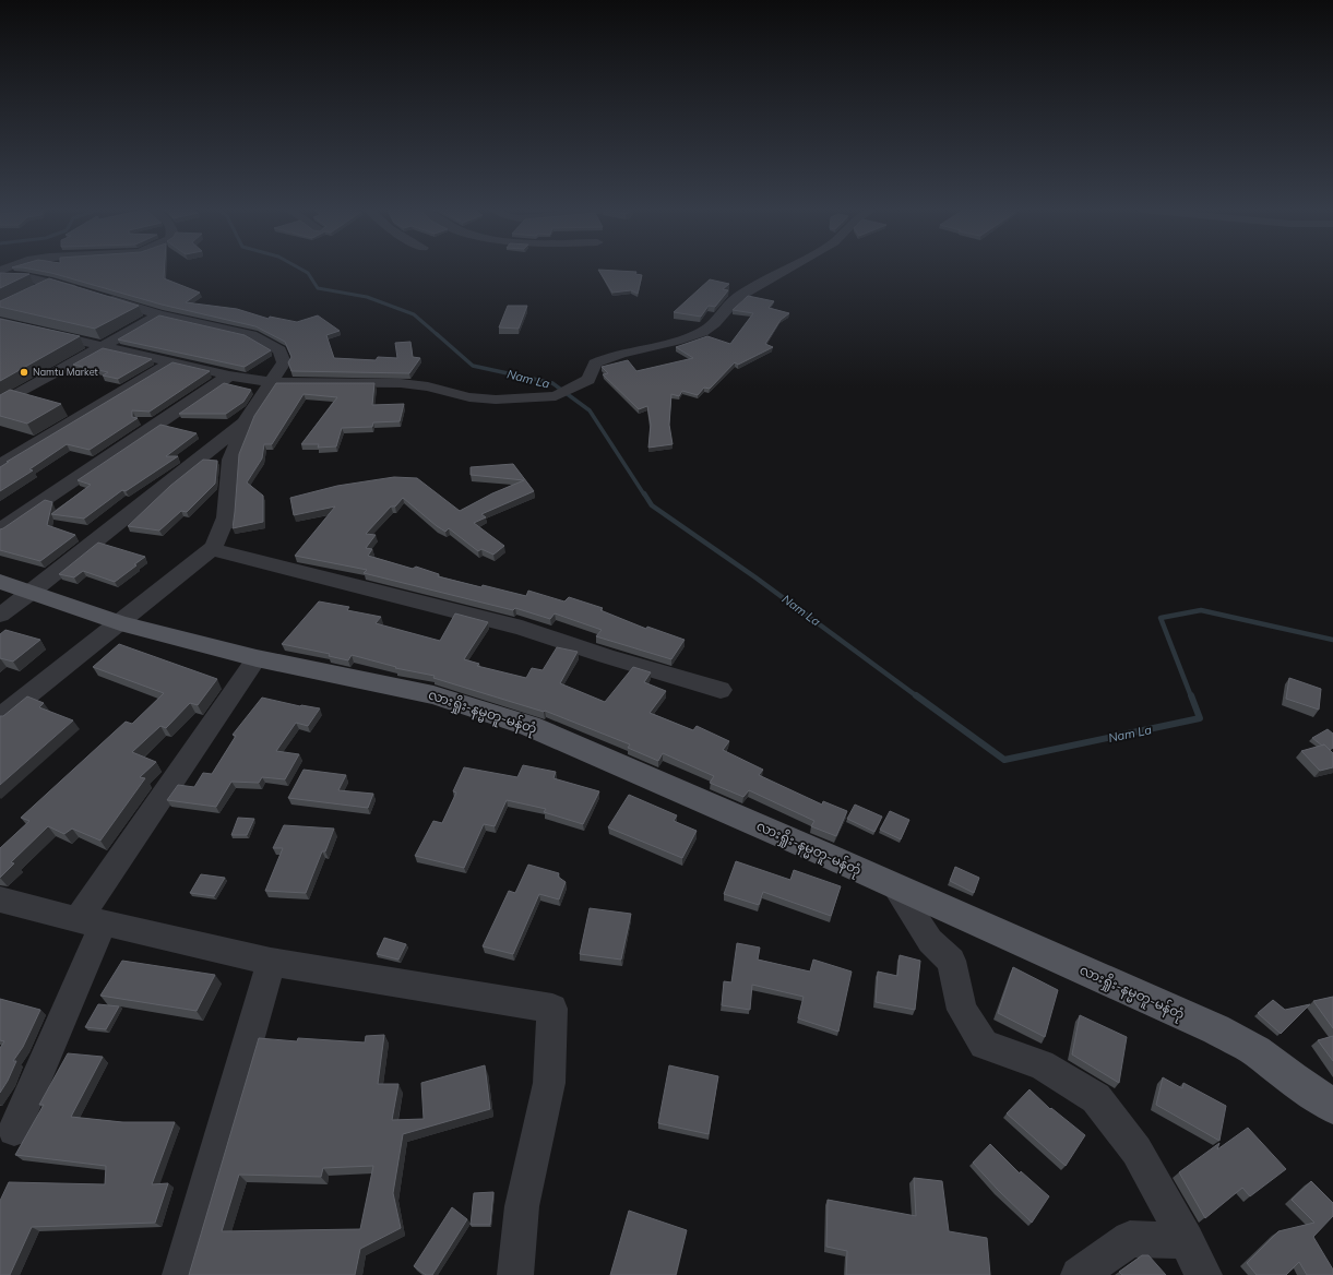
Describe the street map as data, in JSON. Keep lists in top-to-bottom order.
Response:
{
  "streets": {
    "main road": ["လားရှိုး-နမ္မတူ-မန်တုံ"]
  },
  "water": ["Nam La"],
  "places": ["Namtu Market"]
}
